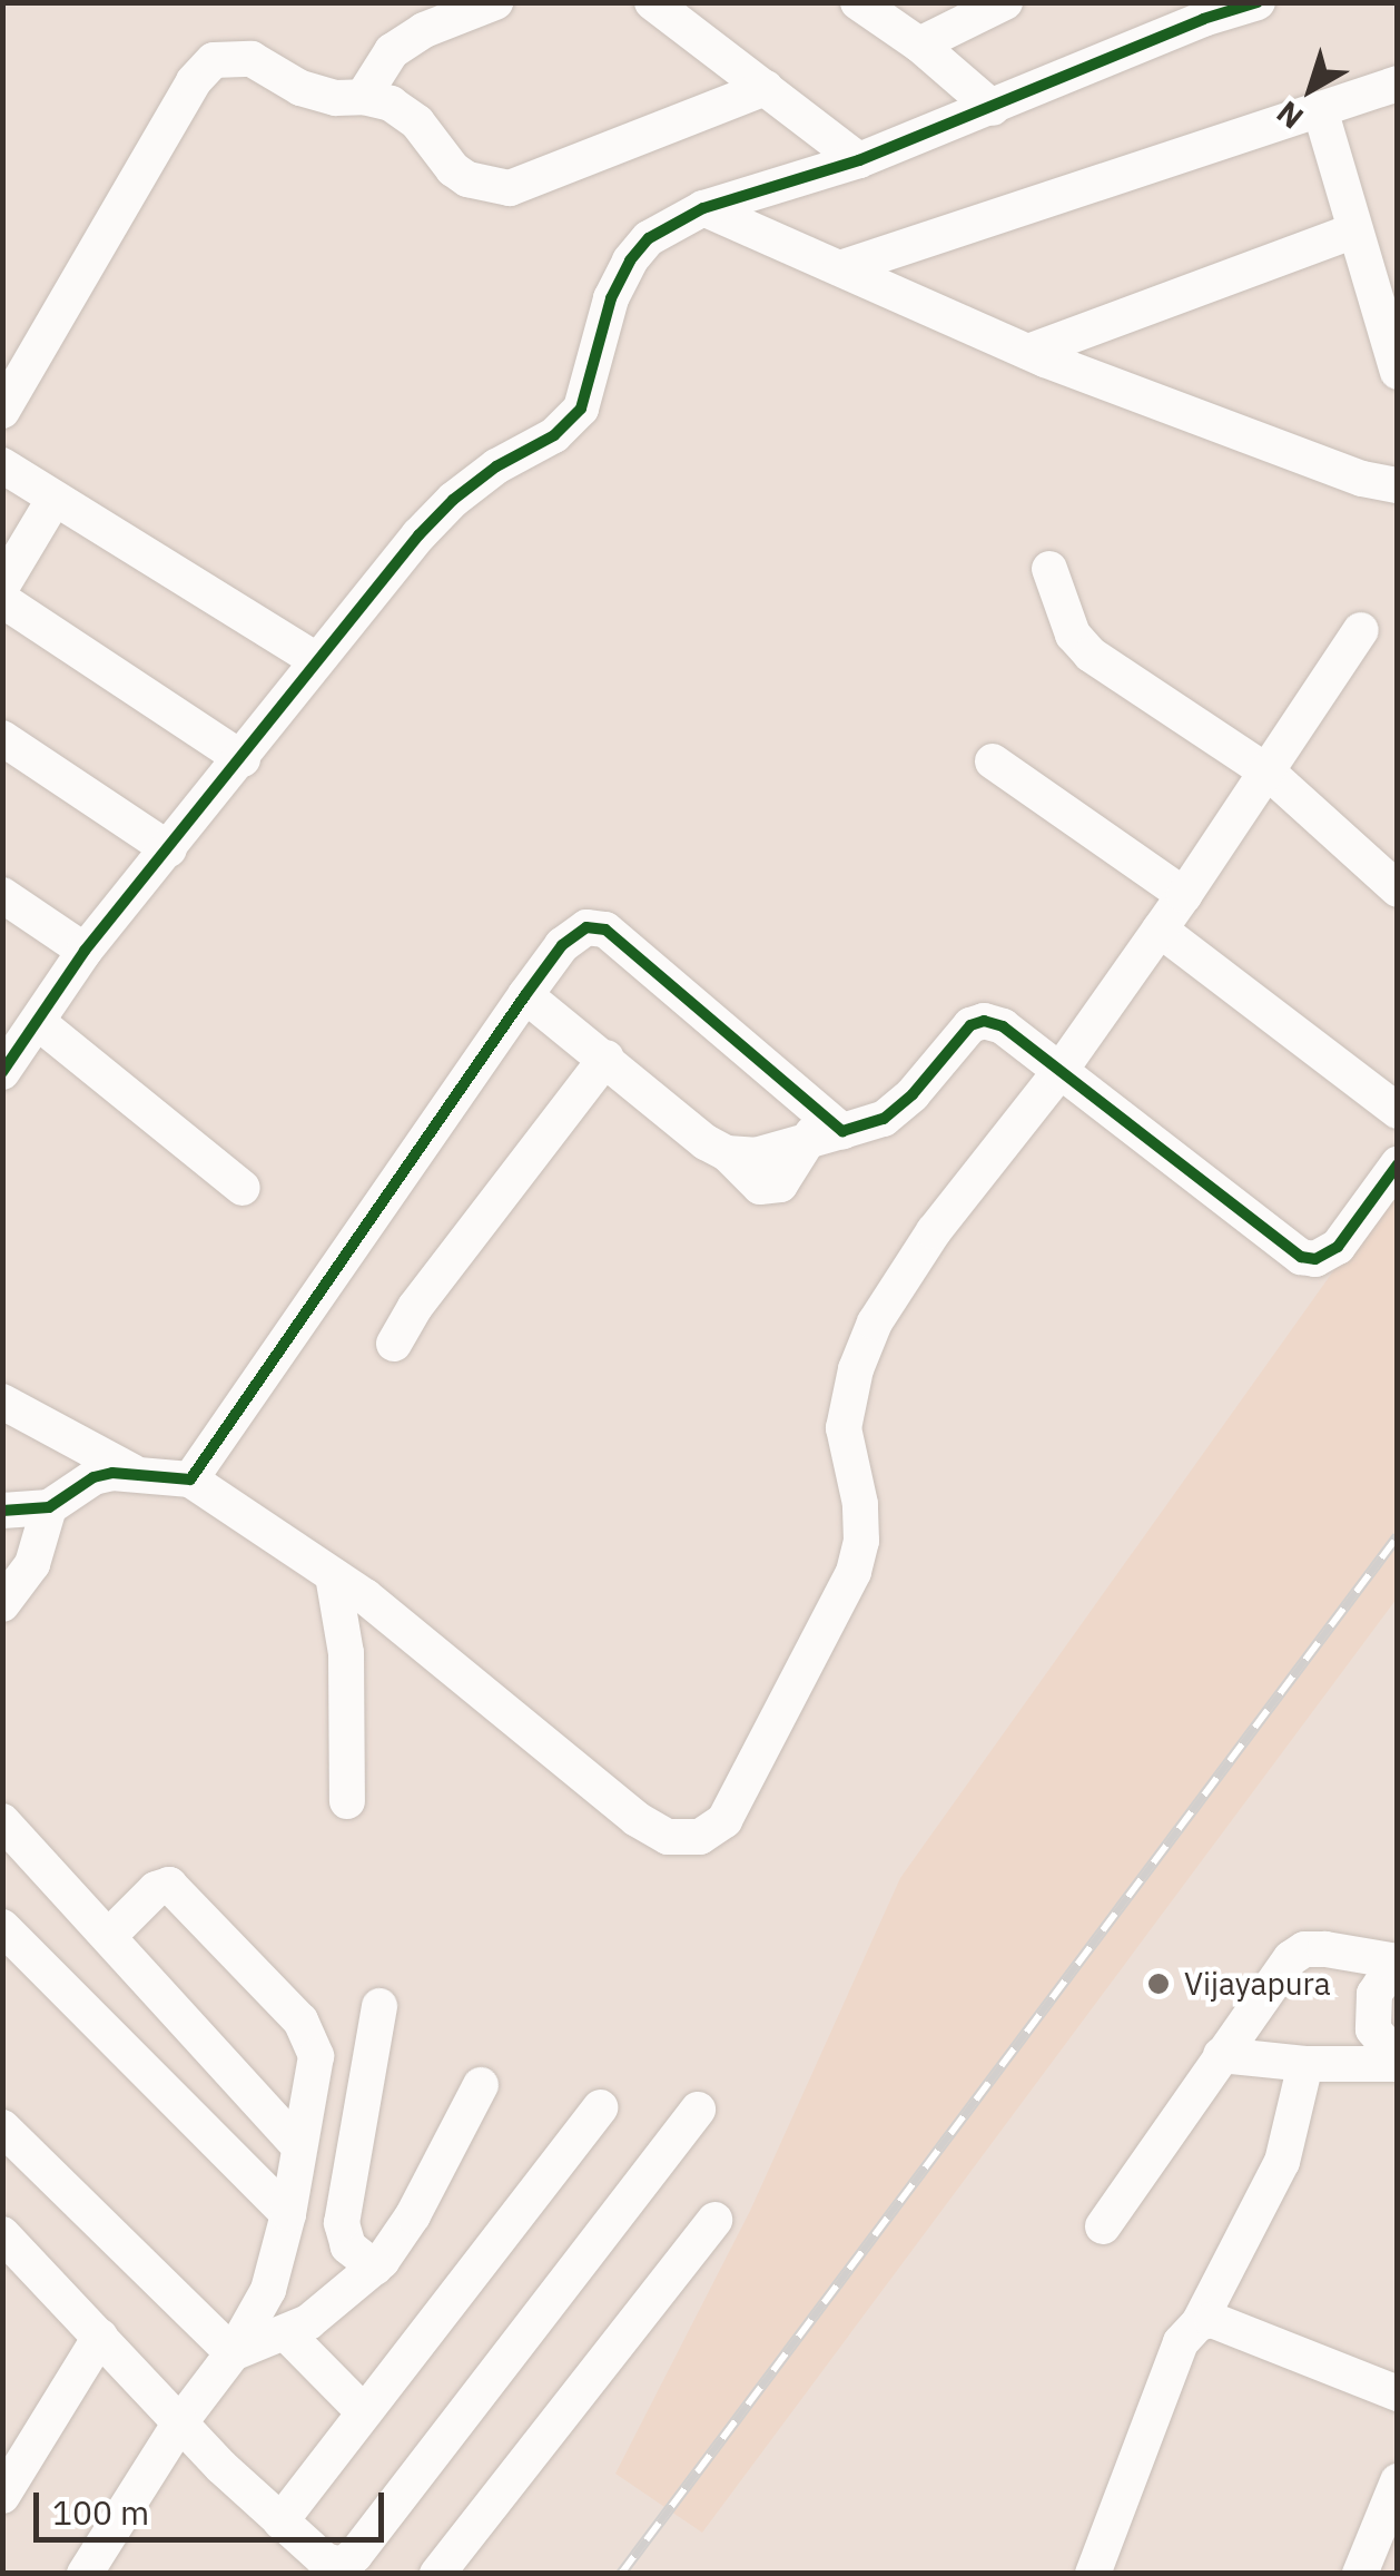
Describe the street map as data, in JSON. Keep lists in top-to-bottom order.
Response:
{
  "places": ["Vijayapura"],
  "scale_bar": "100 m",
  "north": "bottom left"
}
